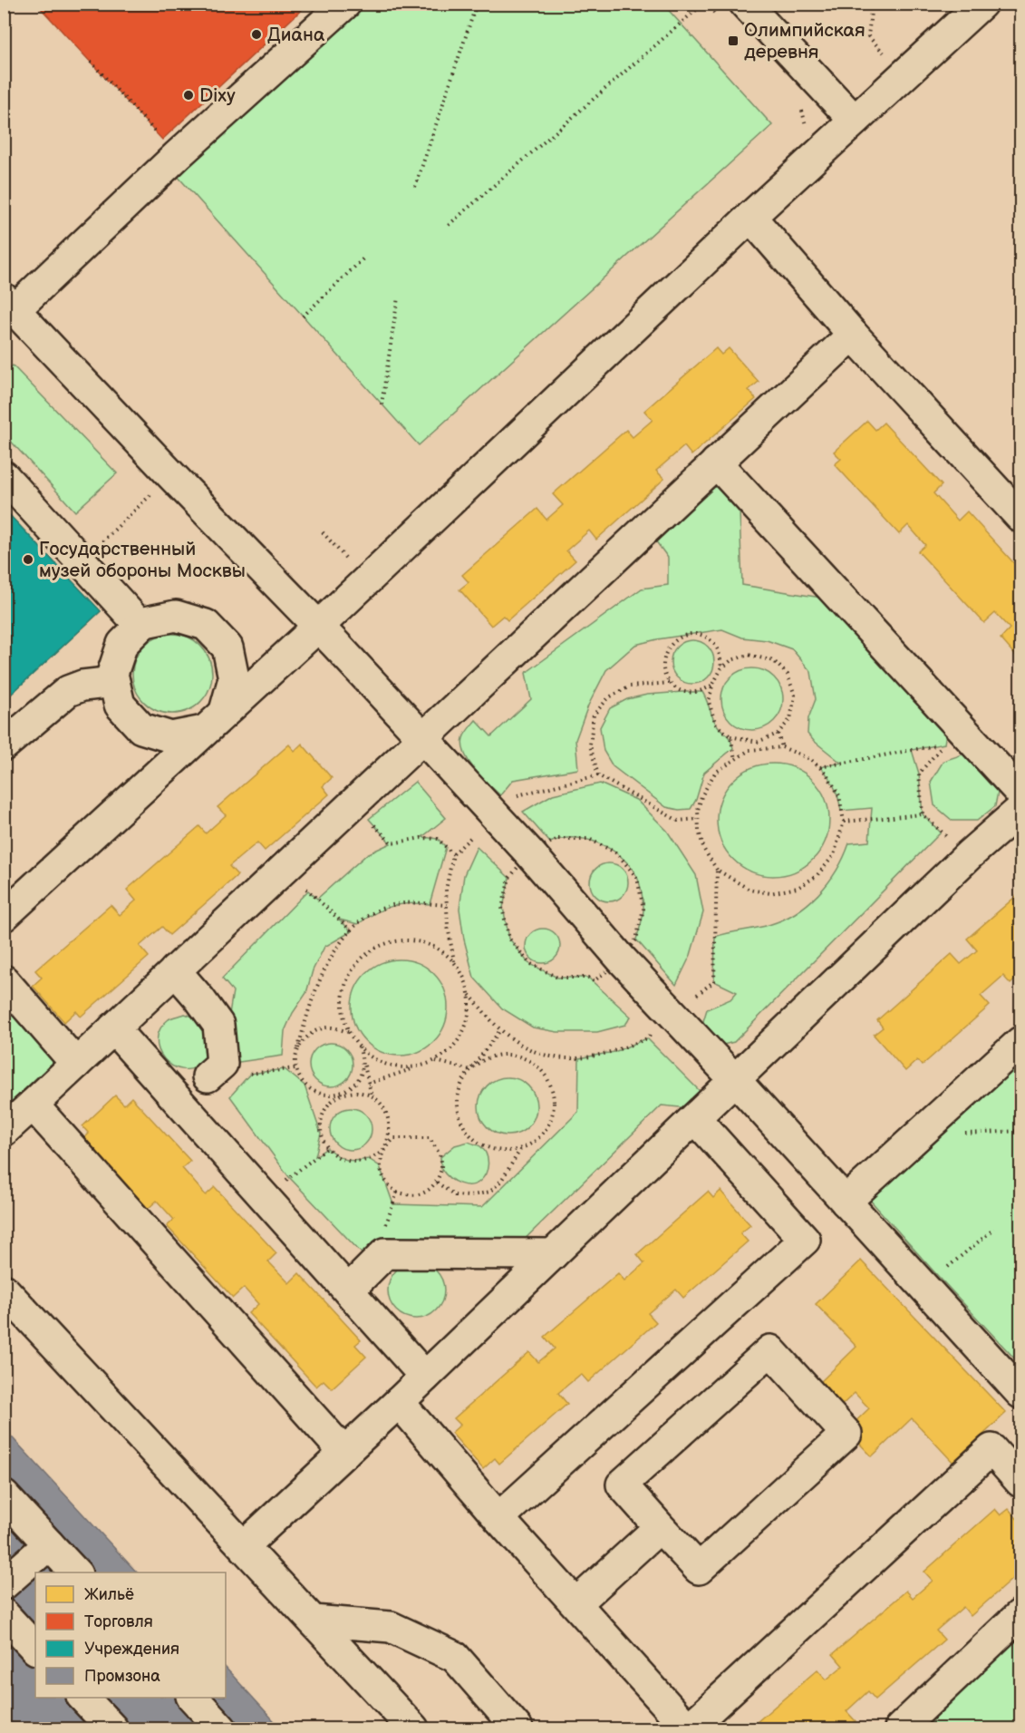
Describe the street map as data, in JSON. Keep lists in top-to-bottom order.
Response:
{
  "places": {
    "other": ["Диана", "Dixy", "Государственный музей обороны Москвы"],
    "transit": ["Олимпийская деревня"]
  },
  "legend": [
    "Жильё",
    "Торговля",
    "Учреждения",
    "Промзона"
  ]
}
